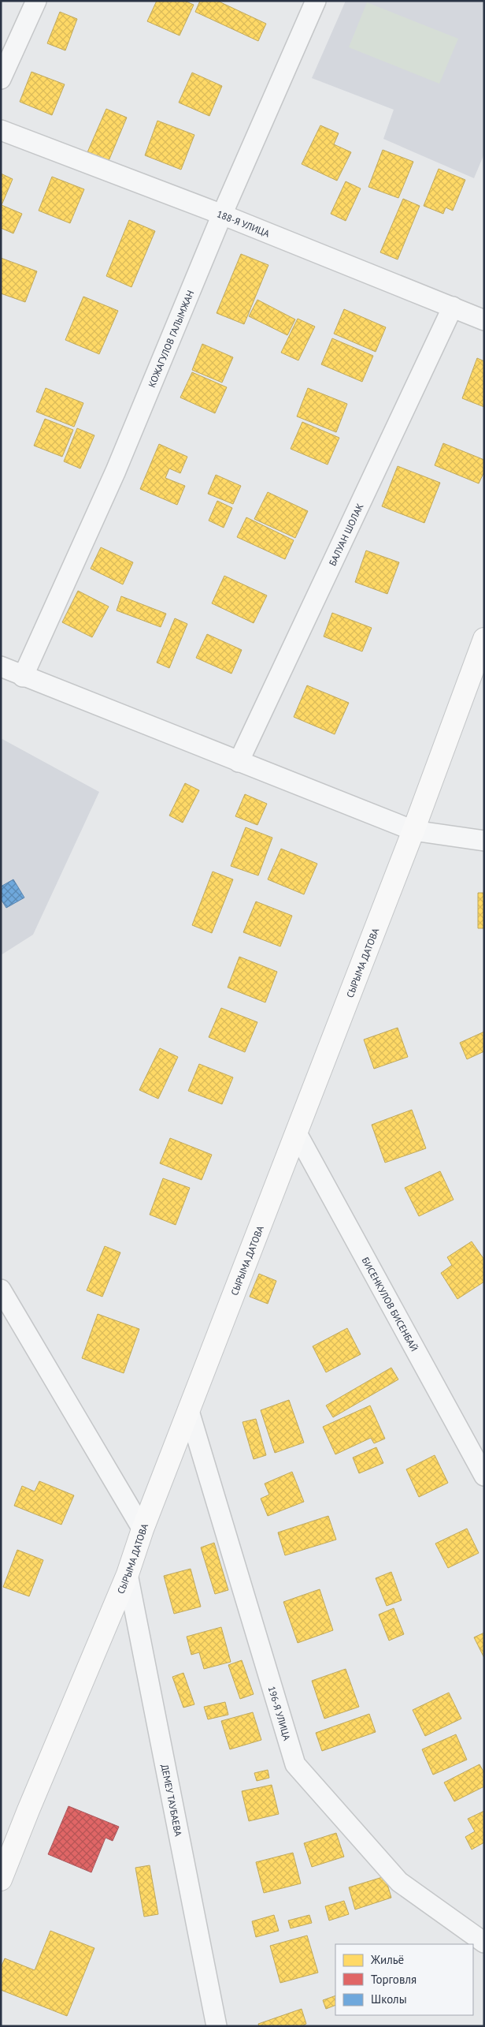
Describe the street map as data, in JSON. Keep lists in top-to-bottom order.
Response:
{
  "streets": {
    "street": [
      "188-Я УЛИЦА",
      "КОЖАГУЛОВ ГАЛЫМЖАН",
      "БАЛУАН ШОЛАК",
      "СЫРЫМА ДАТОВА",
      "БИСЕНКУЛОВ БИСЕНБАЙ",
      "196-Я УЛИЦА",
      "ДЕМЕУ ТАУБАЕВА"
    ]
  },
  "crossings": [
    ["188-Я УЛИЦА", "КОЖАГУЛОВ ГАЛЫМЖАН"],
    ["188-Я УЛИЦА", "БАЛУАН ШОЛАК"],
    ["СЫРЫМА ДАТОВА", "БИСЕНКУЛОВ БИСЕНБАЙ"],
    ["СЫРЫМА ДАТОВА", "196-Я УЛИЦА"],
    ["СЫРЫМА ДАТОВА", "ДЕМЕУ ТАУБАЕВА"]
  ],
  "legend": ["Жильё", "Торговля", "Школы"]
}
